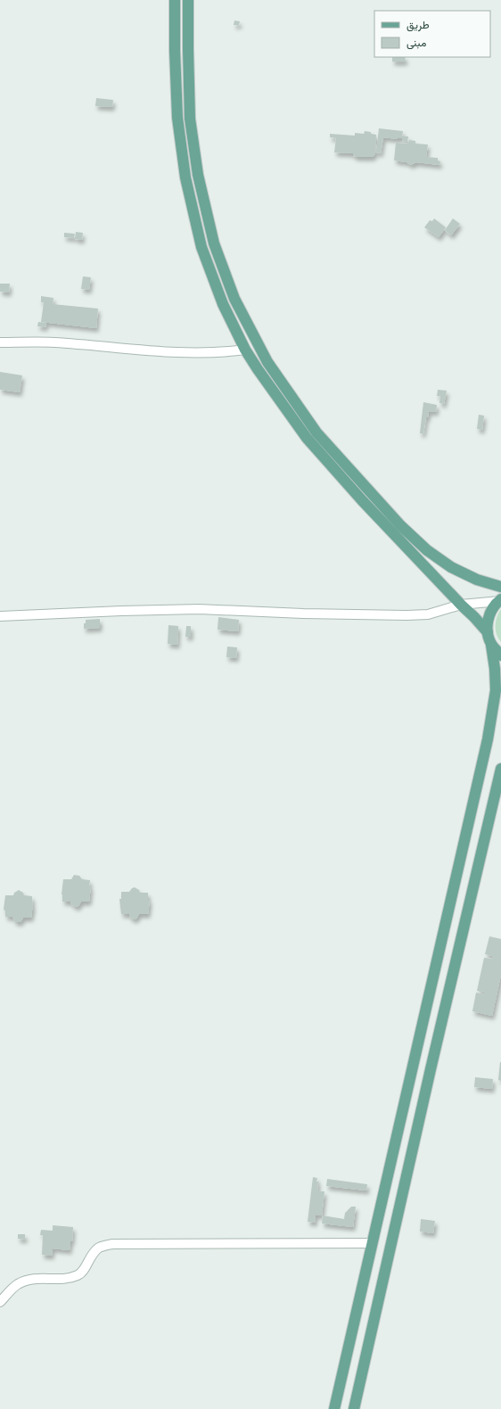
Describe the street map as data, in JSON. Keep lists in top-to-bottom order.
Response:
{
  "legend": ["طريق", "مبنى"]
}
